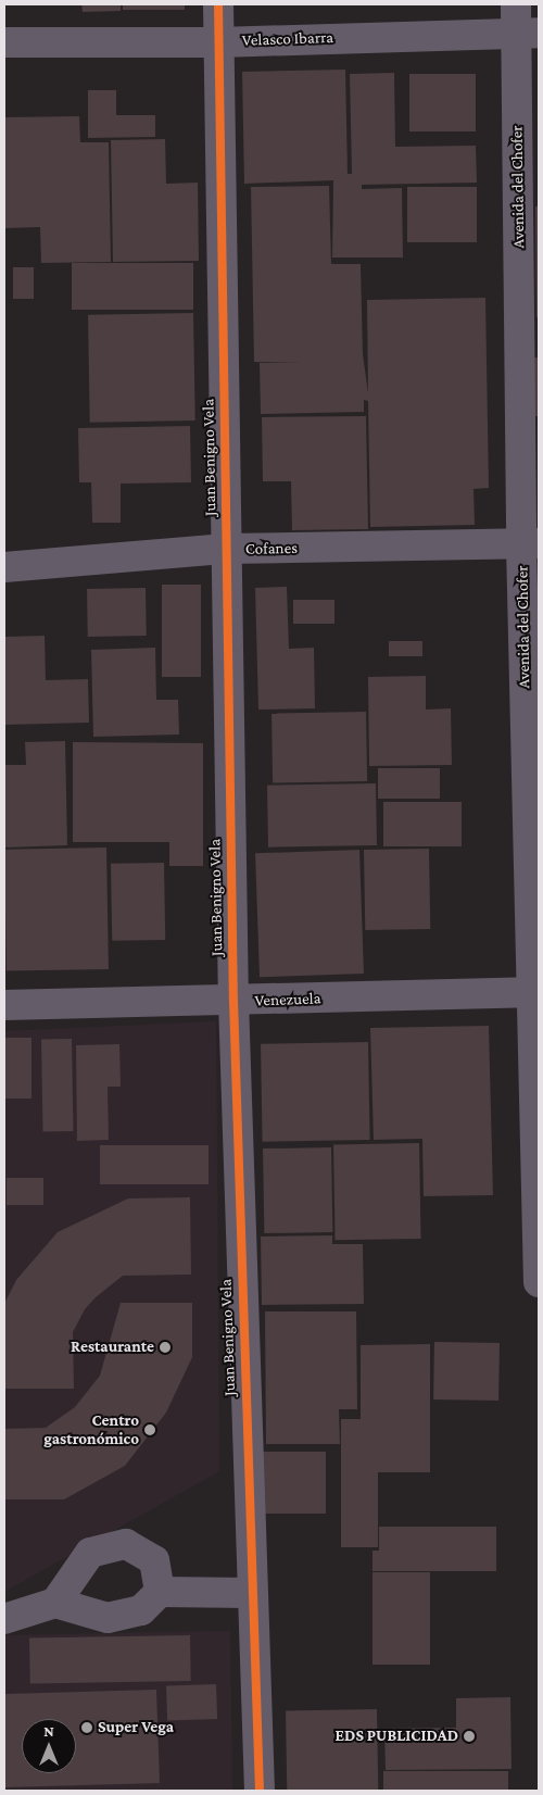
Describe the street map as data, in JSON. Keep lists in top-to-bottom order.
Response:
{
  "streets": {
    "street": [
      "Velasco Ibarra",
      "Avenida del Chofer",
      "Juan Benigno Vela",
      "Cofanes",
      "Venezuela"
    ]
  },
  "crossings": [
    ["Velasco Ibarra", "Avenida del Chofer"],
    ["Velasco Ibarra", "Juan Benigno Vela"],
    ["Avenida del Chofer", "Cofanes"],
    ["Avenida del Chofer", "Venezuela"],
    ["Juan Benigno Vela", "Cofanes"],
    ["Juan Benigno Vela", "Venezuela"]
  ],
  "places": [
    "Restaurante",
    "Centro gastronómico",
    "Super Vega",
    "EDS PUBLICIDAD"
  ],
  "north": "top"
}
